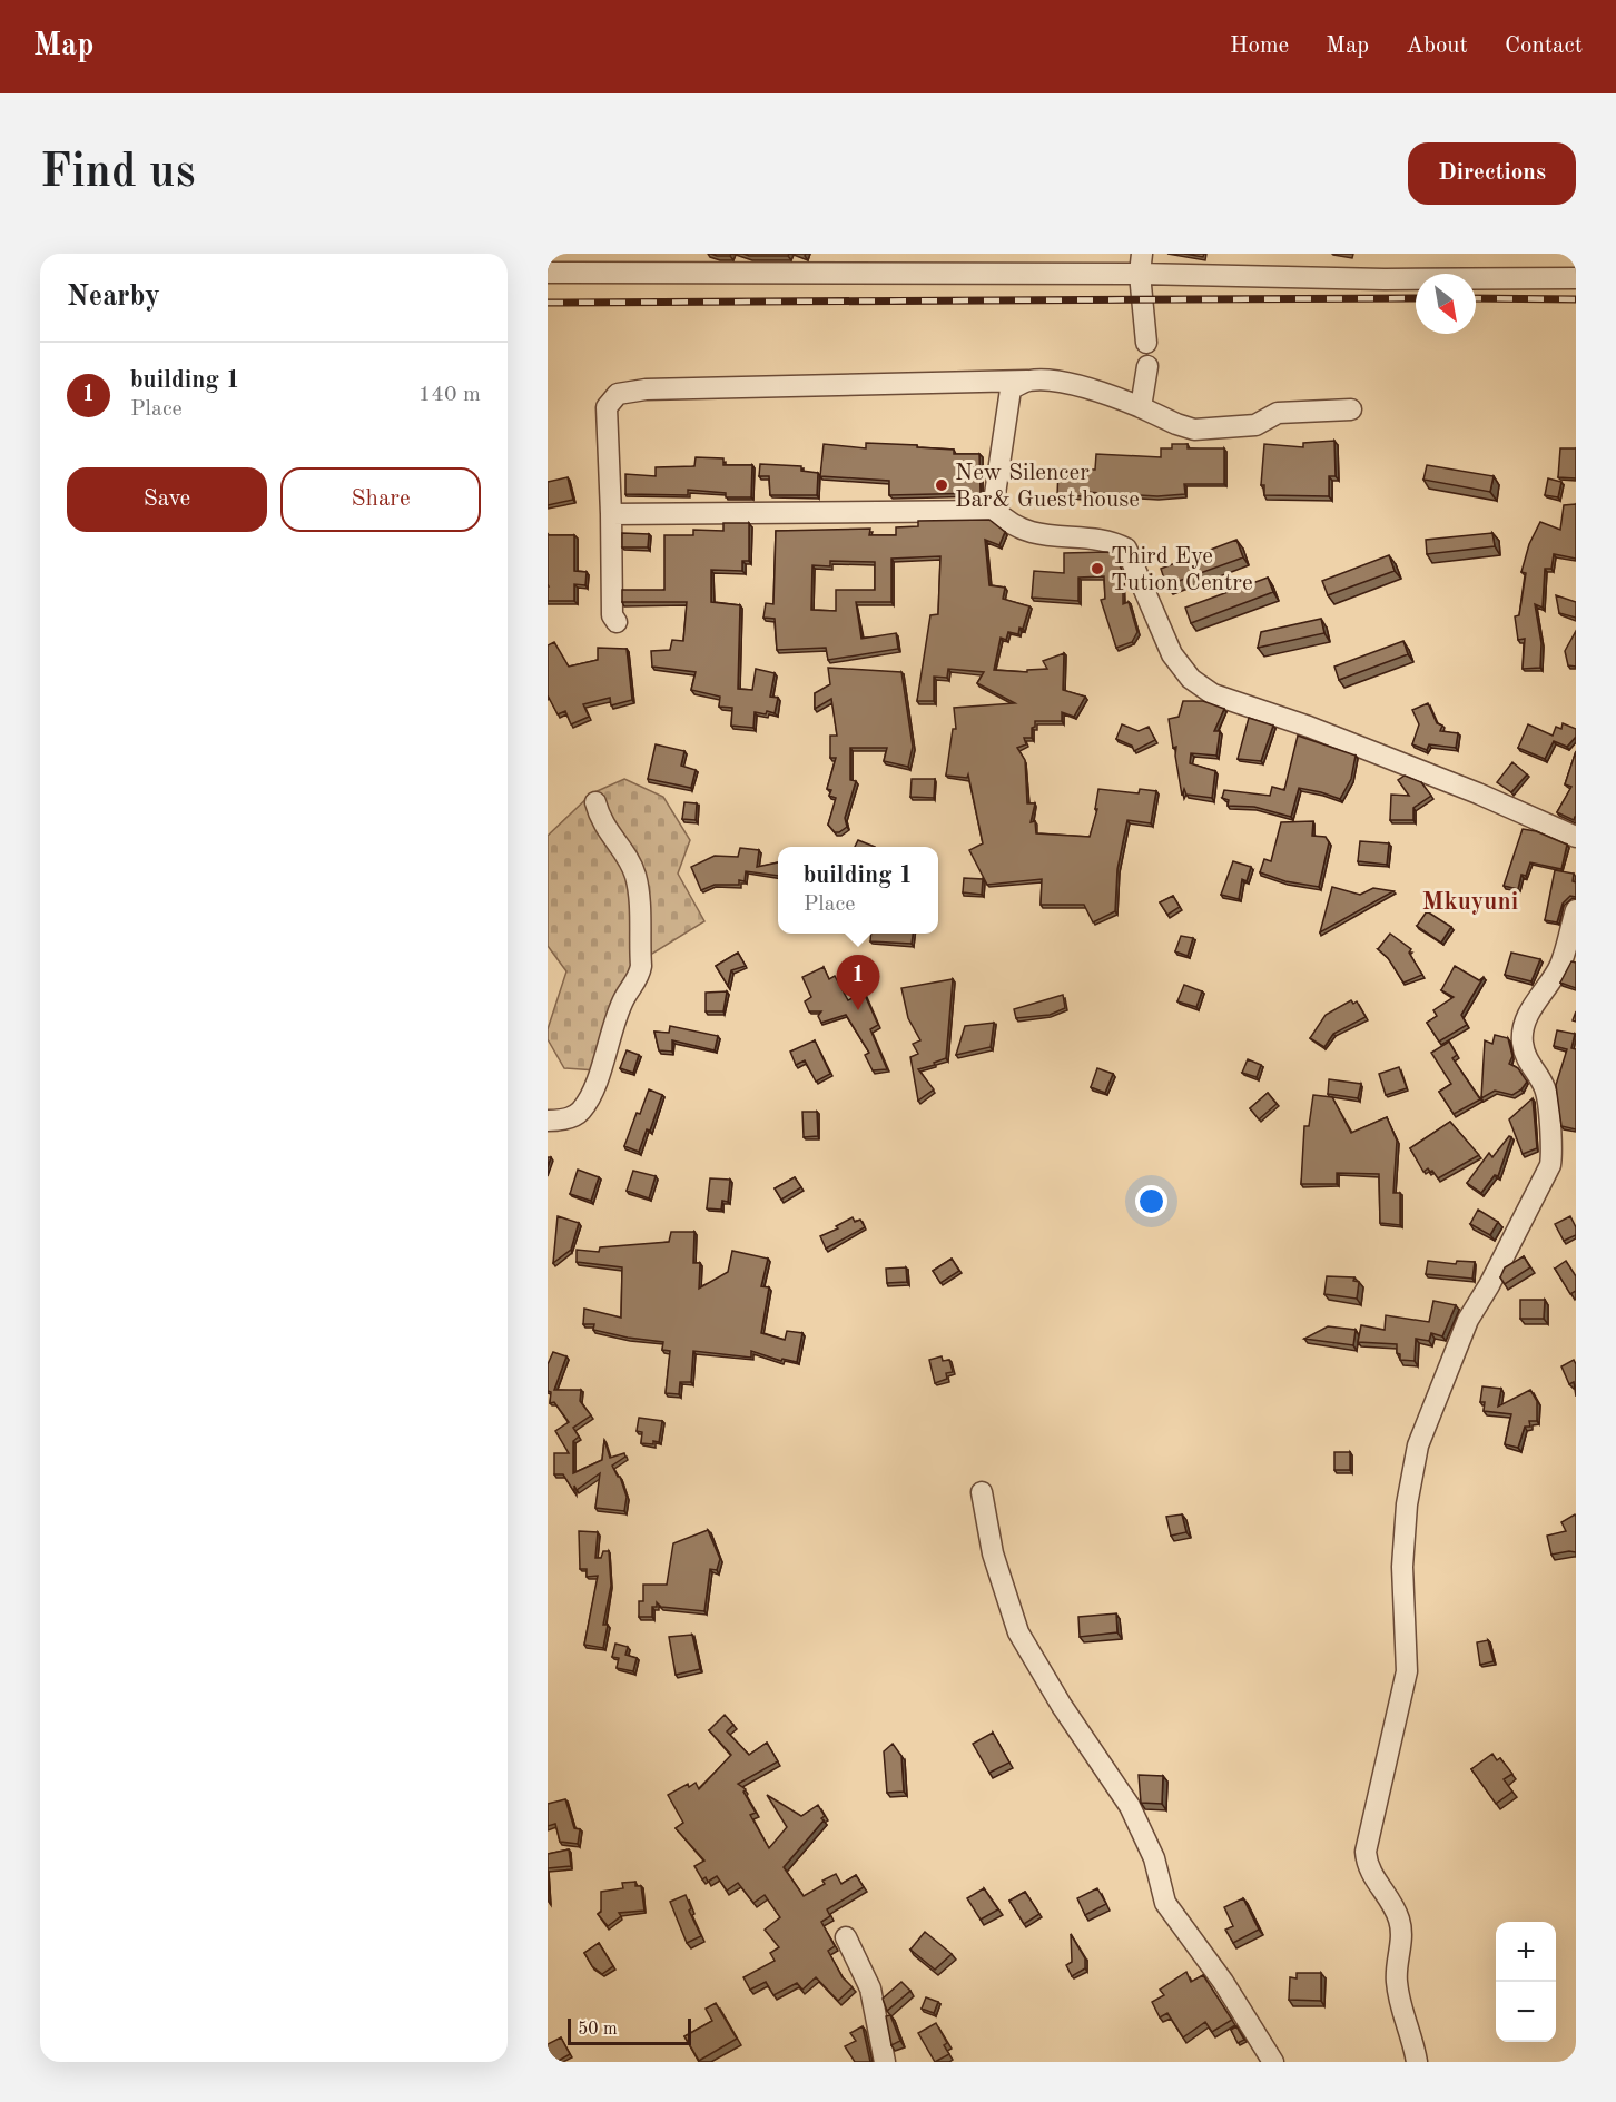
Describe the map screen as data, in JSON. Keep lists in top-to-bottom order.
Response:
{
  "districts": ["Mkuyuni"],
  "places": ["New Silencer Bar& Guest house", "Third Eye Tution Centre"],
  "scale_bar": "50 m",
  "north": "bottom right",
  "page": {
    "header": "Map",
    "nav": [
      "Home",
      "Map",
      "About",
      "Contact"
    ],
    "buttons": [
      "Directions",
      ["Save", "Share"]
    ],
    "title": "Find us",
    "heading": "Nearby",
    "list": [
      {
        "mark": "1",
        "name": "building 1",
        "note": "Place",
        "value": "140 m"
      }
    ],
    "popup": ["building 1", "Place"],
    "pins": "1",
    "map_buttons": ["+", "−"],
    "scale": "50 m"
  }
}
